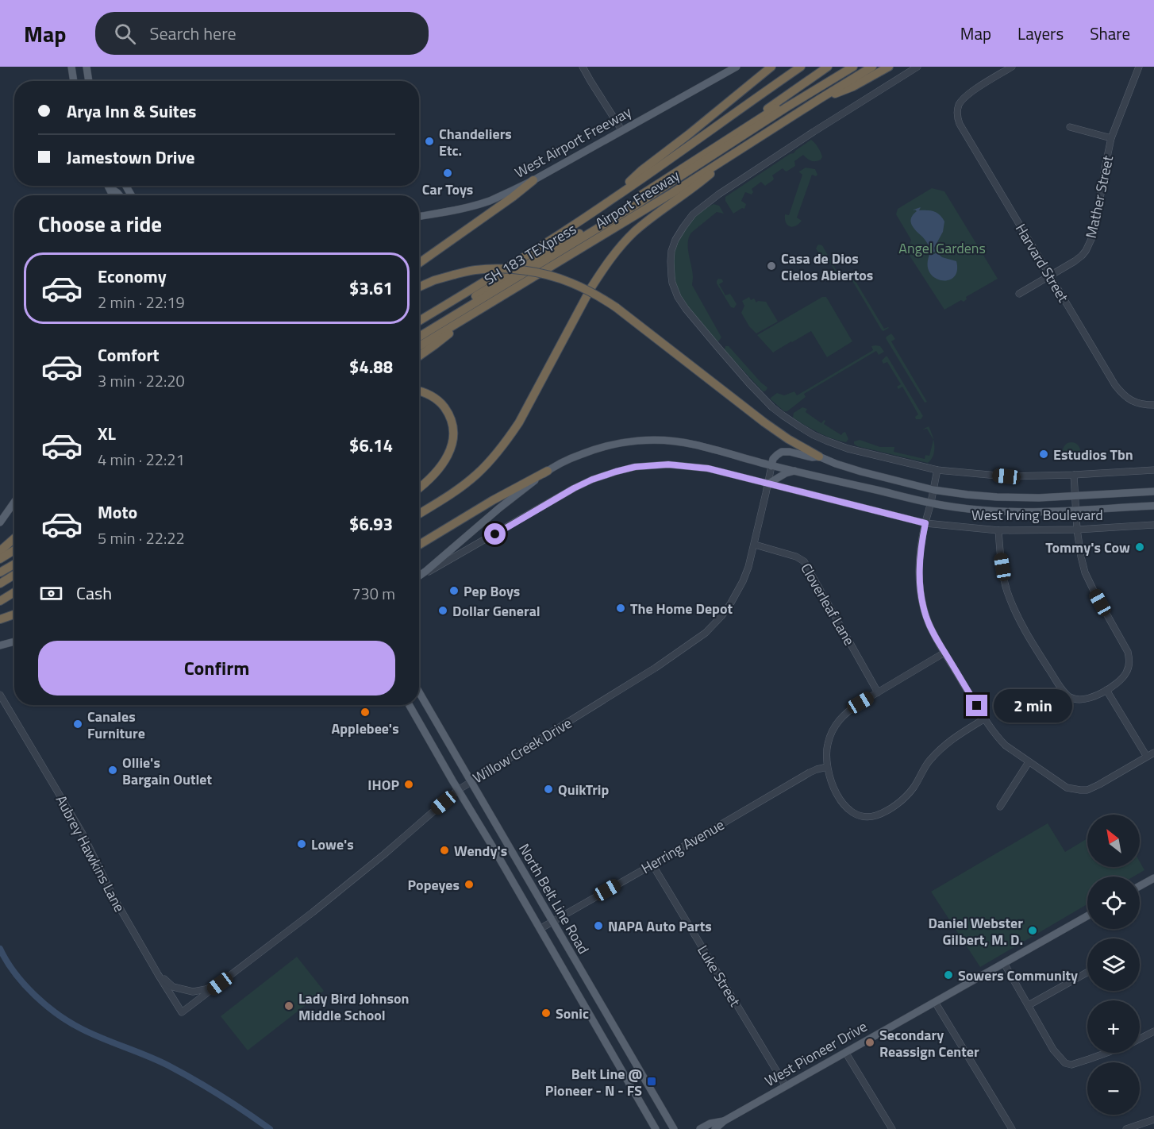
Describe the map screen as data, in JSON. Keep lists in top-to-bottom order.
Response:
{
  "streets": {
    "highway": ["Airport Freeway", "SH 183 TEXpress"],
    "main road": [
      "West Airport Freeway",
      "West Irving Boulevard",
      "North Belt Line Road",
      "West Pioneer Drive"
    ],
    "street": [
      "Mather Street",
      "Harvard Street",
      "Cloverleaf Lane",
      "Willow Creek Drive",
      "Herring Avenue",
      "Aubrey Hawkins Lane",
      "Luke Street"
    ]
  },
  "crossings": [
    ["Mather Street", "Harvard Street"],
    ["West Irving Boulevard", "Willow Creek Drive"],
    ["Cloverleaf Lane", "Willow Creek Drive"],
    ["Willow Creek Drive", "Aubrey Hawkins Lane"],
    ["Willow Creek Drive", "North Belt Line Road"],
    ["Herring Avenue", "North Belt Line Road"],
    ["Herring Avenue", "Luke Street"],
    ["Luke Street", "West Pioneer Drive"]
  ],
  "parks": ["Angel Gardens"],
  "places": {
    "other": [
      "Chandeliers Etc.",
      "Car Toys",
      "Casa de Dios Cielos Abiertos",
      "Estudios Tbn",
      "Tommy's Cow",
      "Pep Boys",
      "The Home Depot",
      "Dollar General",
      "Applebee's",
      "Canales Furniture",
      "Ollie's Bargain Outlet",
      "IHOP",
      "QuikTrip",
      "Lowe's",
      "Wendy's",
      "Popeyes",
      "NAPA Auto Parts",
      "Daniel Webster Gilbert, M. D.",
      "Sowers Community",
      "Lady Bird Johnson Middle School",
      "Sonic",
      "Secondary Reassign Center"
    ],
    "transit": ["Belt Line @ Pioneer - N - FS"]
  },
  "north": "top left",
  "page": {
    "header": "Map",
    "search": "Search here",
    "nav": ["Map", "Layers", "Share"],
    "banner": ["Arya Inn & Suites", "Jamestown Drive"],
    "heading": "Choose a ride",
    "list": [
      {
        "name": "Economy",
        "note": "2 min · 22:19",
        "value": "$3.61"
      },
      {
        "name": "Comfort",
        "note": "3 min · 22:20",
        "value": "$4.88"
      },
      {
        "name": "XL",
        "note": "4 min · 22:21",
        "value": "$6.14"
      },
      {
        "name": "Moto",
        "note": "5 min · 22:22",
        "value": "$6.93"
      }
    ],
    "pay": ["Cash", "730 m"],
    "buttons": "Confirm",
    "bubble": "2 min",
    "map_buttons": ["+", "−"]
  }
}
